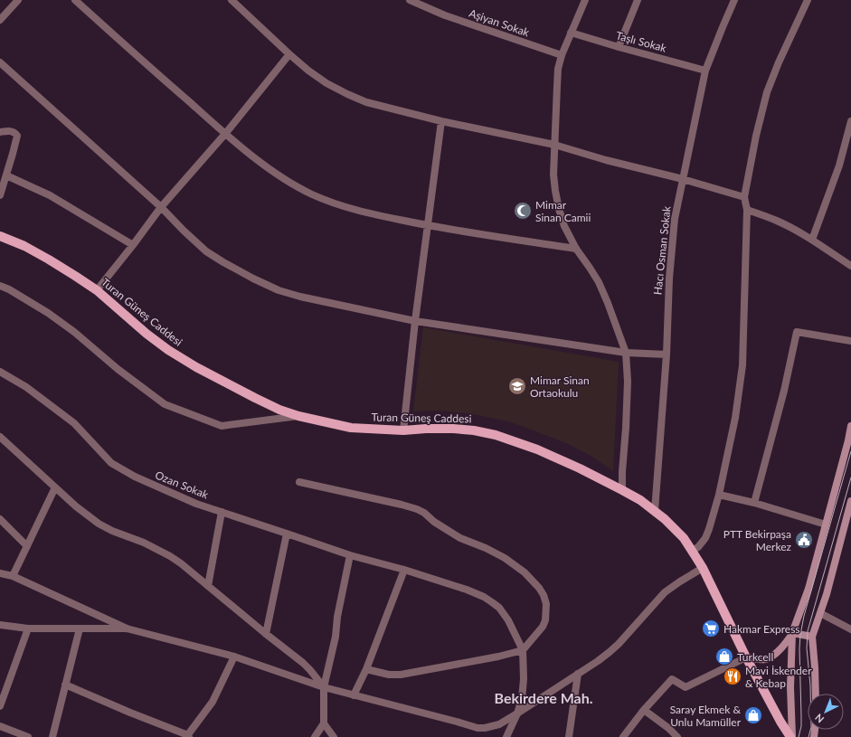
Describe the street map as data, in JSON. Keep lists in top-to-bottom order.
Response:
{
  "streets": {
    "main road": ["Turan Güneş Caddesi"],
    "street": [
      "Aşiyan Sokak",
      "Taşlı Sokak",
      "Hacı Osman Sokak",
      "Ozan Sokak"
    ]
  },
  "crossings": [
    ["Taşlı Sokak", "Hacı Osman Sokak"],
    ["Hacı Osman Sokak", "Turan Güneş Caddesi"]
  ],
  "districts": ["Bekirdere Mah."],
  "places": {
    "mosque": ["Mimar Sinan Camii"],
    "school or university": ["Mimar Sinan Ortaokulu"],
    "public building": ["PTT Bekirpaşa Merkez"],
    "supermarket": ["Hakmar Express"],
    "shop": ["Turkcell", "Saray Ekmek & Unlu Mamüller"],
    "restaurant": ["Mavi İskender & Kebap"]
  },
  "north": "bottom left"
}
